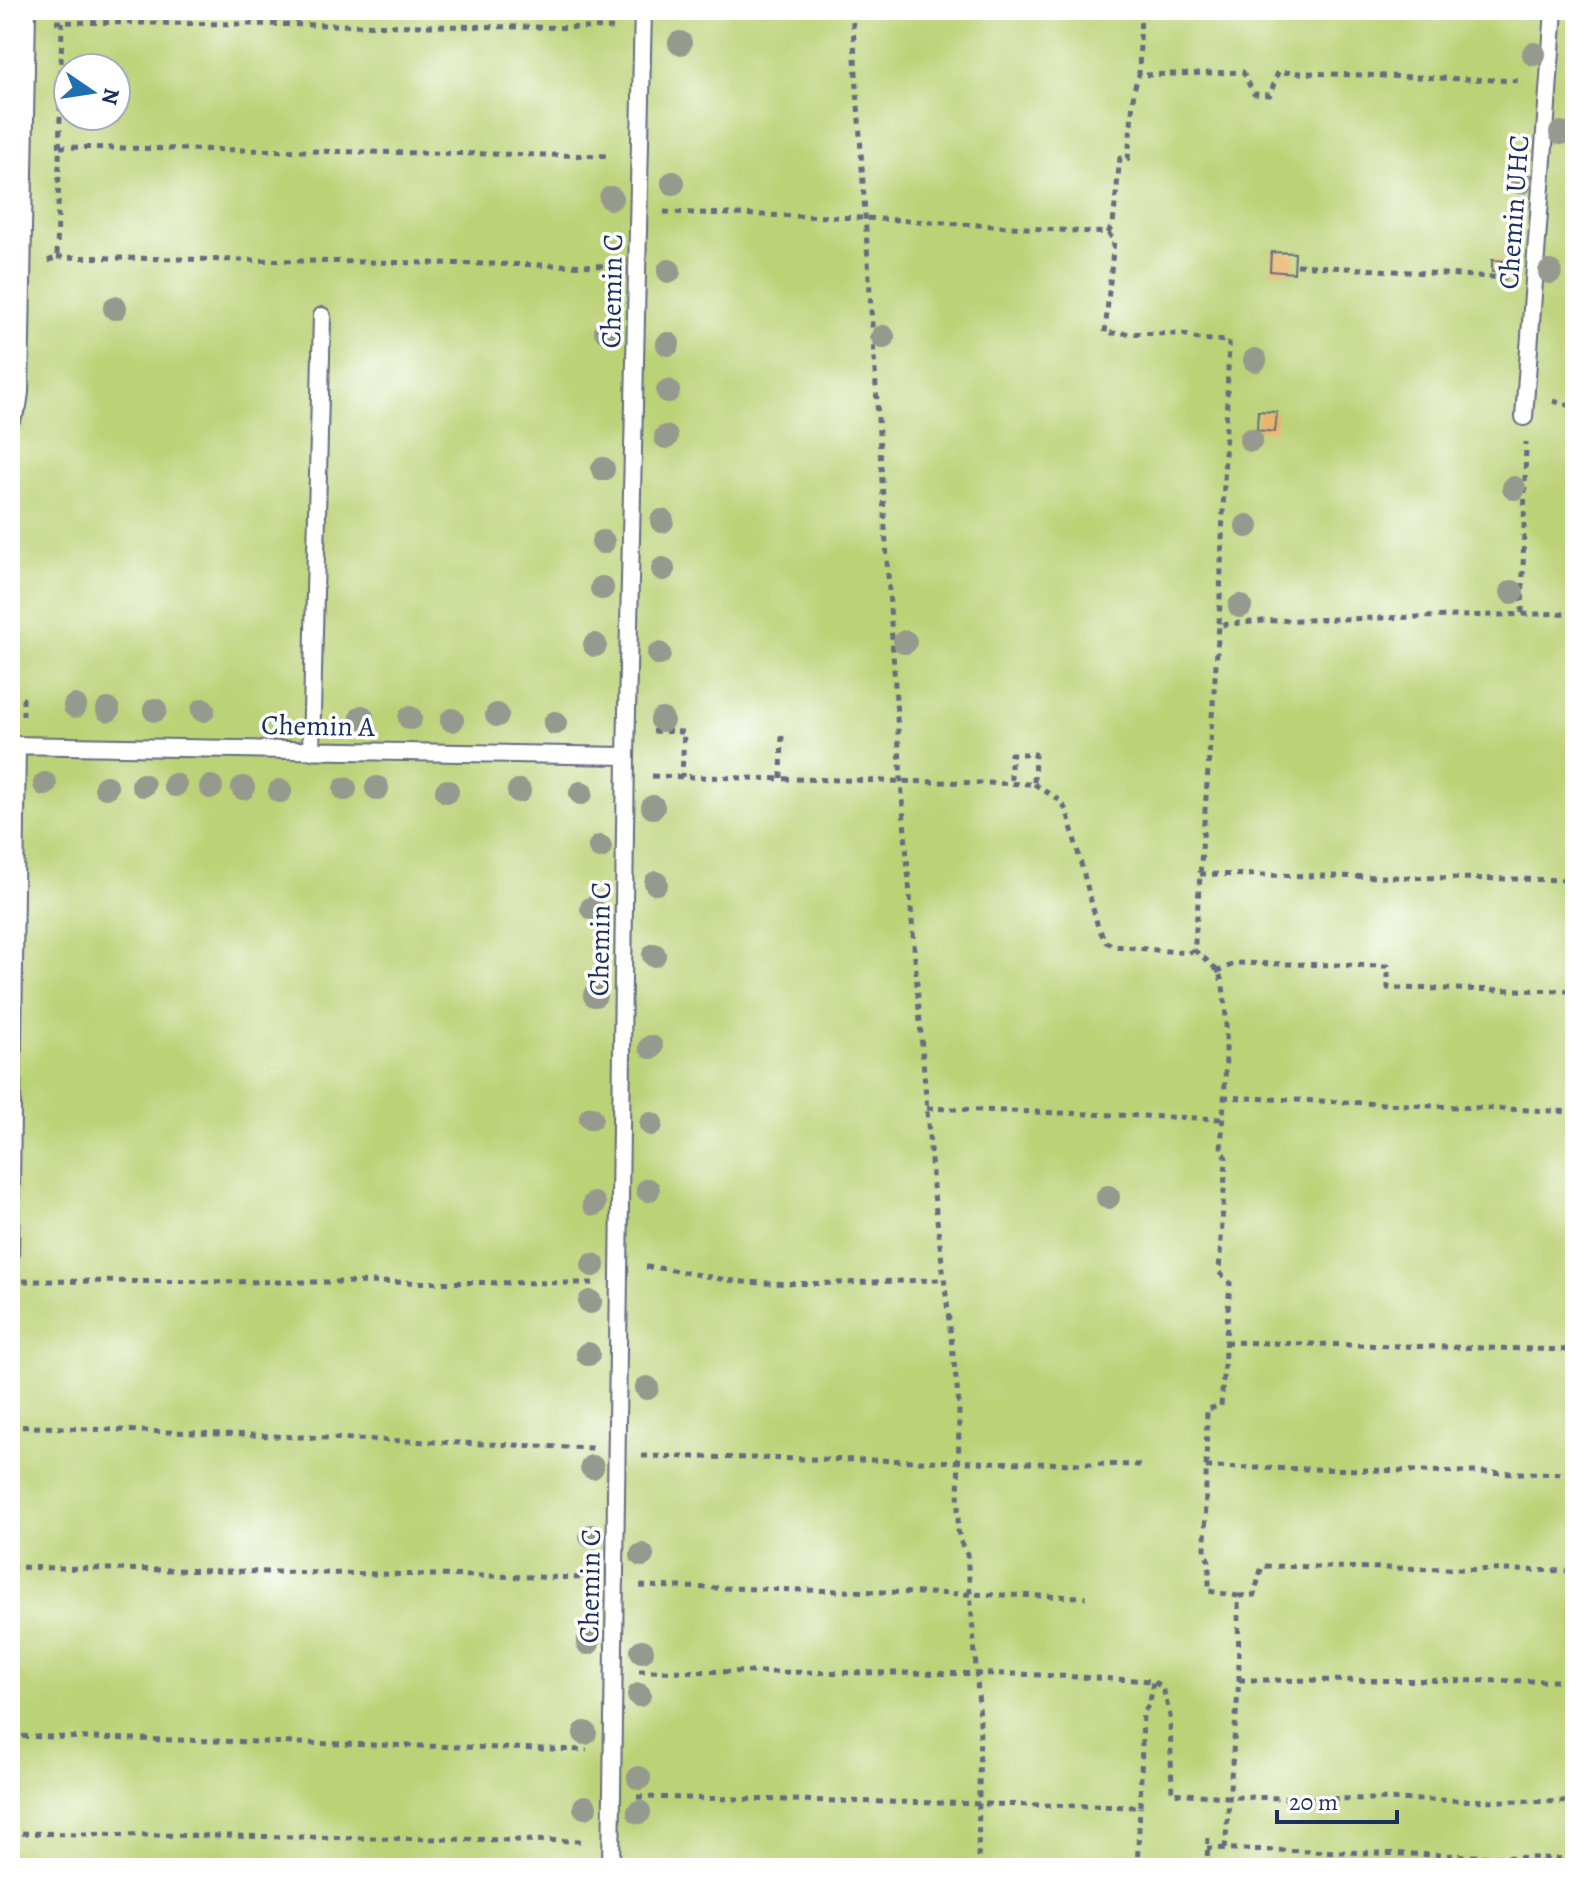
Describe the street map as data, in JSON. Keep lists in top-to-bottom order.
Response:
{
  "streets": {
    "lane": ["Chemin UHC", "Chemin C", "Chemin A"]
  },
  "crossings": [
    ["Chemin C", "Chemin A"]
  ],
  "scale_bar": "20 m",
  "north": "right"
}
